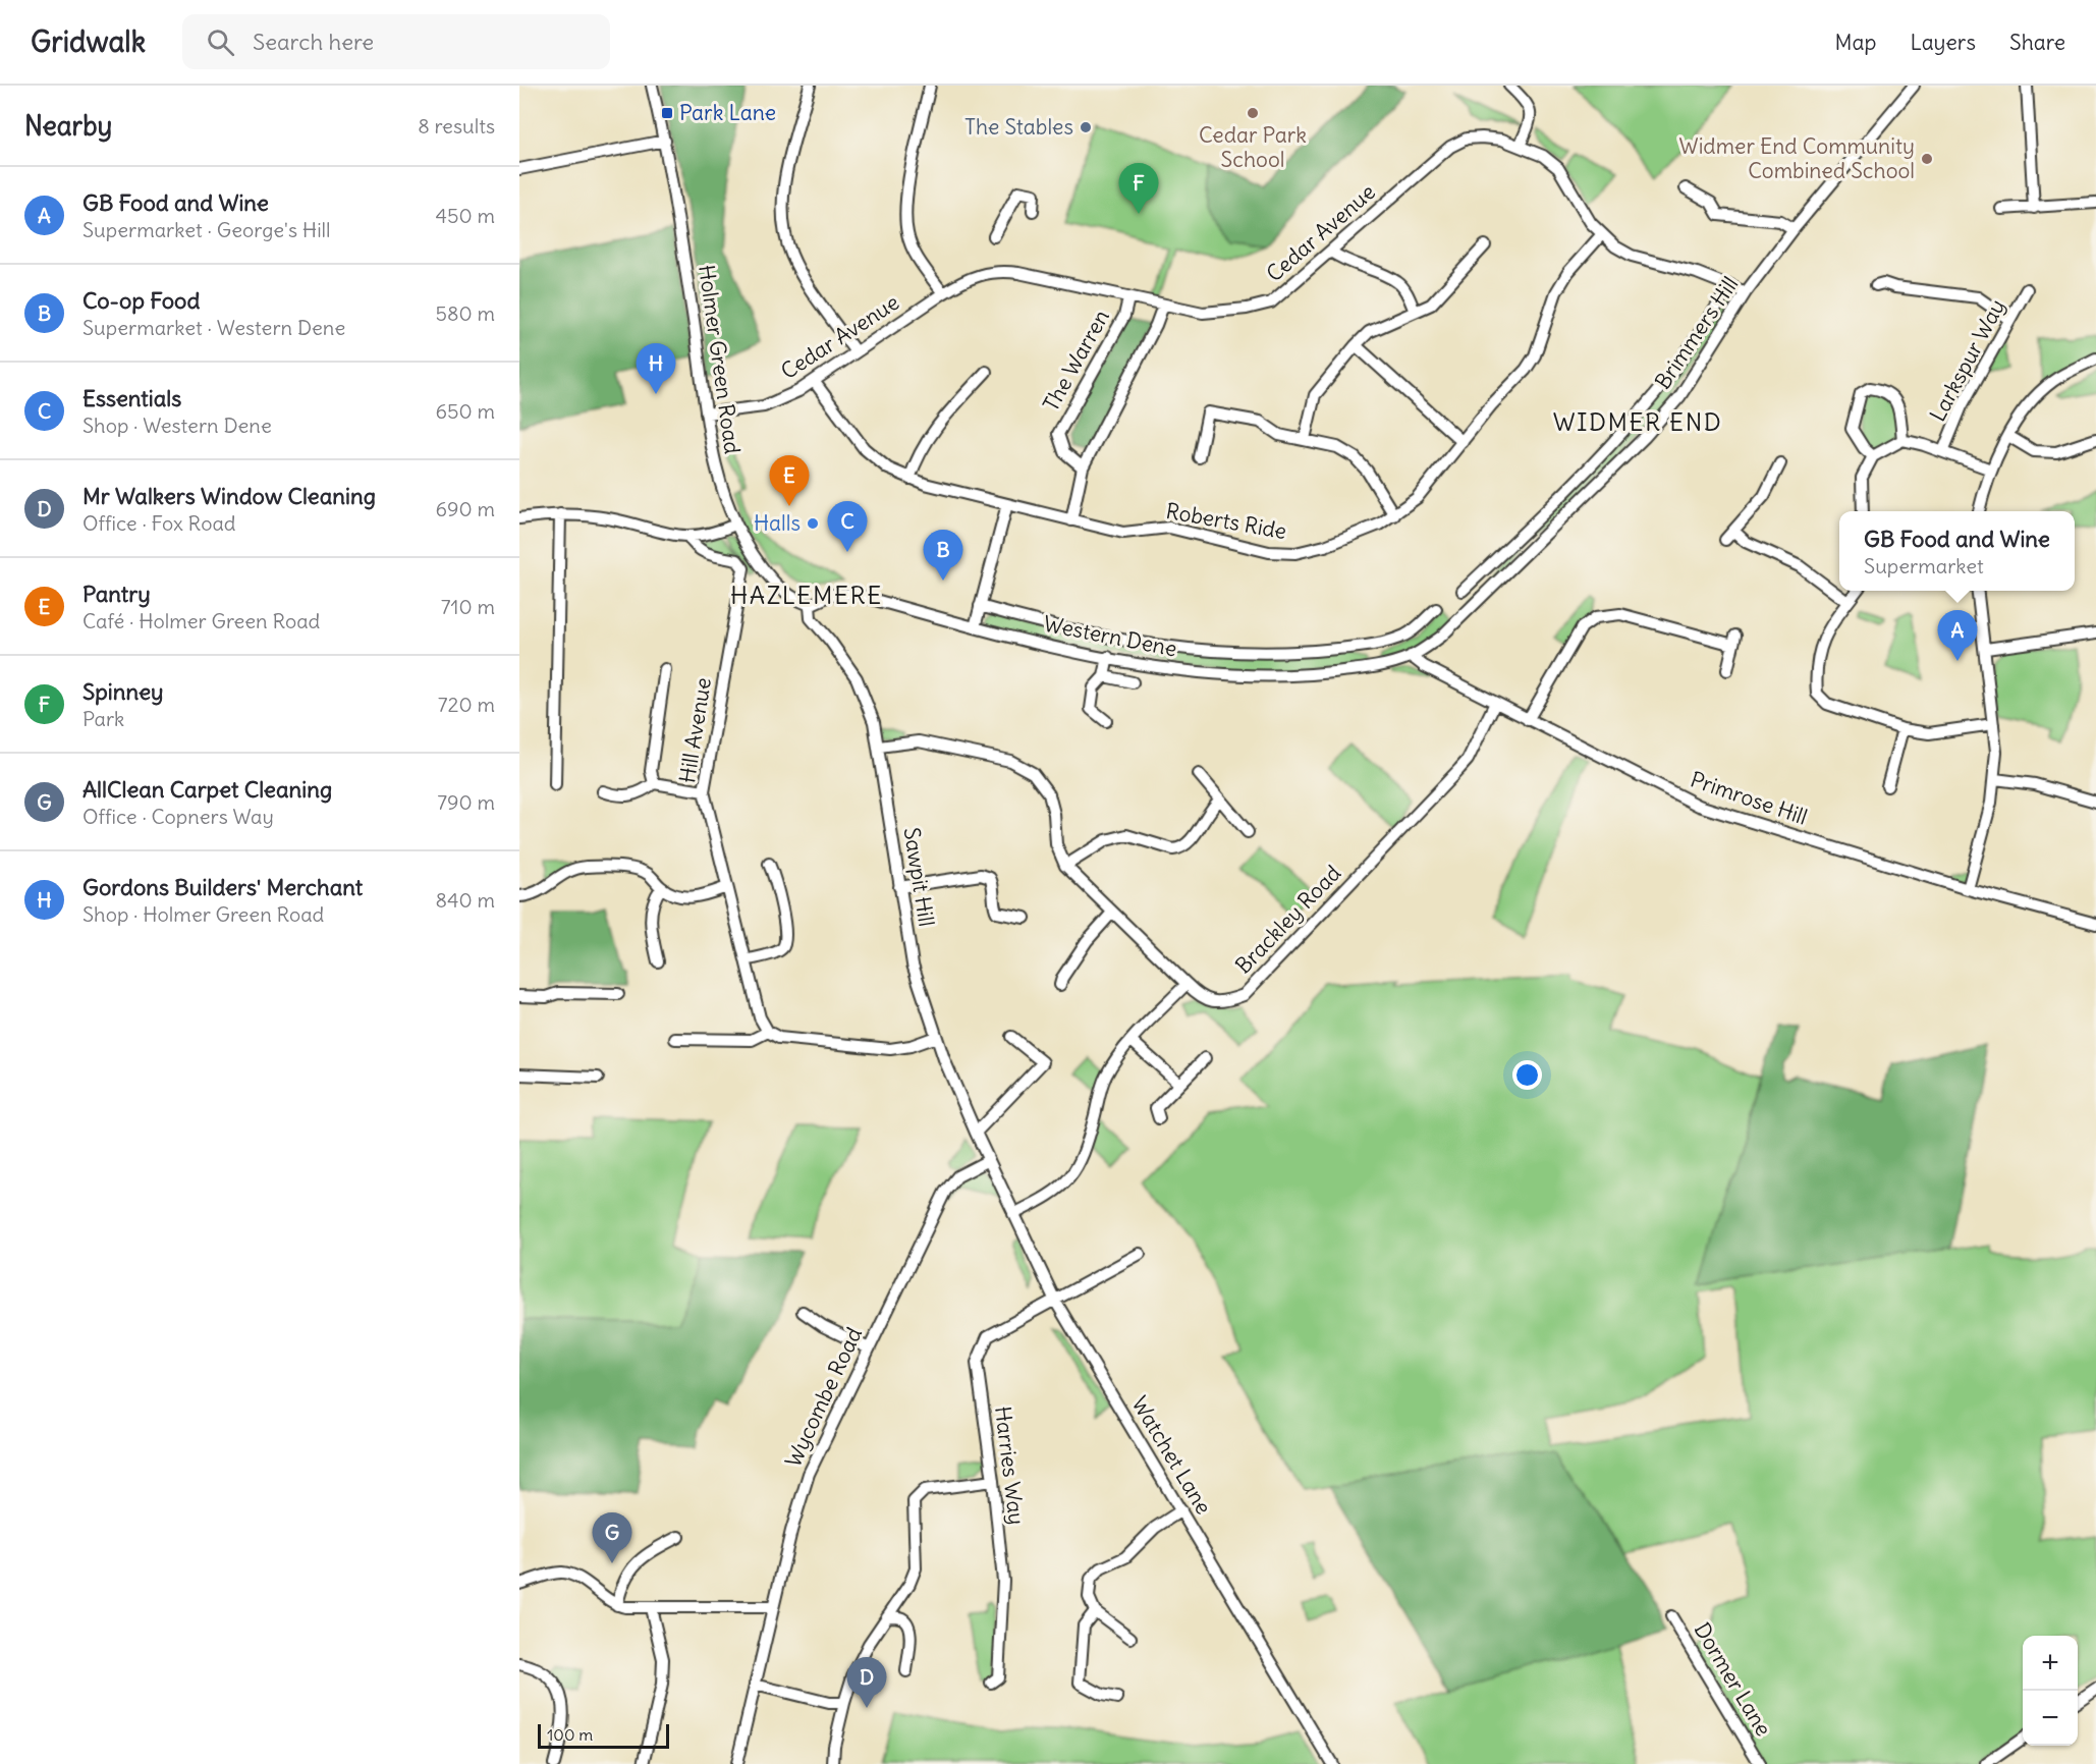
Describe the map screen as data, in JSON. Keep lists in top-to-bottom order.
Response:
{
  "streets": {
    "street": [
      "Cedar Avenue",
      "Brimmers Hill",
      "Holmer Green Road",
      "The Warren",
      "Larkspur Way",
      "Roberts Ride",
      "Western Dene",
      "Hill Avenue",
      "Primrose Hill",
      "Sawpit Hill",
      "Brackley Road",
      "Wycombe Road",
      "Watchet Lane",
      "Harries Way",
      "Dormer Lane"
    ]
  },
  "crossings": [
    ["Cedar Avenue", "Brimmers Hill"],
    ["Cedar Avenue", "Holmer Green Road"],
    ["Cedar Avenue", "The Warren"],
    ["Cedar Avenue", "Roberts Ride"],
    ["Brimmers Hill", "Western Dene"],
    ["Brimmers Hill", "Primrose Hill"],
    ["Holmer Green Road", "Western Dene"],
    ["Holmer Green Road", "Sawpit Hill"],
    ["Western Dene", "Primrose Hill"],
    ["Western Dene", "Sawpit Hill"],
    ["Primrose Hill", "Brackley Road"],
    ["Sawpit Hill", "Wycombe Road"],
    ["Sawpit Hill", "Watchet Lane"],
    ["Wycombe Road", "Watchet Lane"],
    ["Watchet Lane", "Harries Way"]
  ],
  "districts": ["WIDMER END", "HAZLEMERE"],
  "places": {
    "transit": ["Park Lane"],
    "other": [
      "Cedar Park School",
      "The Stables",
      "Widmer End Community Combined School",
      "Halls"
    ]
  },
  "scale_bar": "100 m",
  "page": {
    "header": "Gridwalk",
    "search": "Search here",
    "nav": ["Map", "Layers", "Share"],
    "heading": ["Nearby", "8 results"],
    "pins": [
      "F",
      "H",
      "E",
      "C",
      "B",
      "A",
      "G",
      "D"
    ],
    "list": [
      {
        "mark": "A",
        "name": "GB Food and Wine",
        "note": "Supermarket · George's Hill",
        "value": "450 m"
      },
      {
        "mark": "B",
        "name": "Co-op Food",
        "note": "Supermarket · Western Dene",
        "value": "580 m"
      },
      {
        "mark": "C",
        "name": "Essentials",
        "note": "Shop · Western Dene",
        "value": "650 m"
      },
      {
        "mark": "D",
        "name": "Mr Walkers Window Cleaning",
        "note": "Office · Fox Road",
        "value": "690 m"
      },
      {
        "mark": "E",
        "name": "Pantry",
        "note": "Café · Holmer Green Road",
        "value": "710 m"
      },
      {
        "mark": "F",
        "name": "Spinney",
        "note": "Park",
        "value": "720 m"
      },
      {
        "mark": "G",
        "name": "AllClean Carpet Cleaning",
        "note": "Office · Copners Way",
        "value": "790 m"
      },
      {
        "mark": "H",
        "name": "Gordons Builders' Merchant",
        "note": "Shop · Holmer Green Road",
        "value": "840 m"
      }
    ],
    "popup": ["GB Food and Wine", "Supermarket"],
    "map_buttons": ["+", "−"],
    "scale": "100 m"
  }
}
